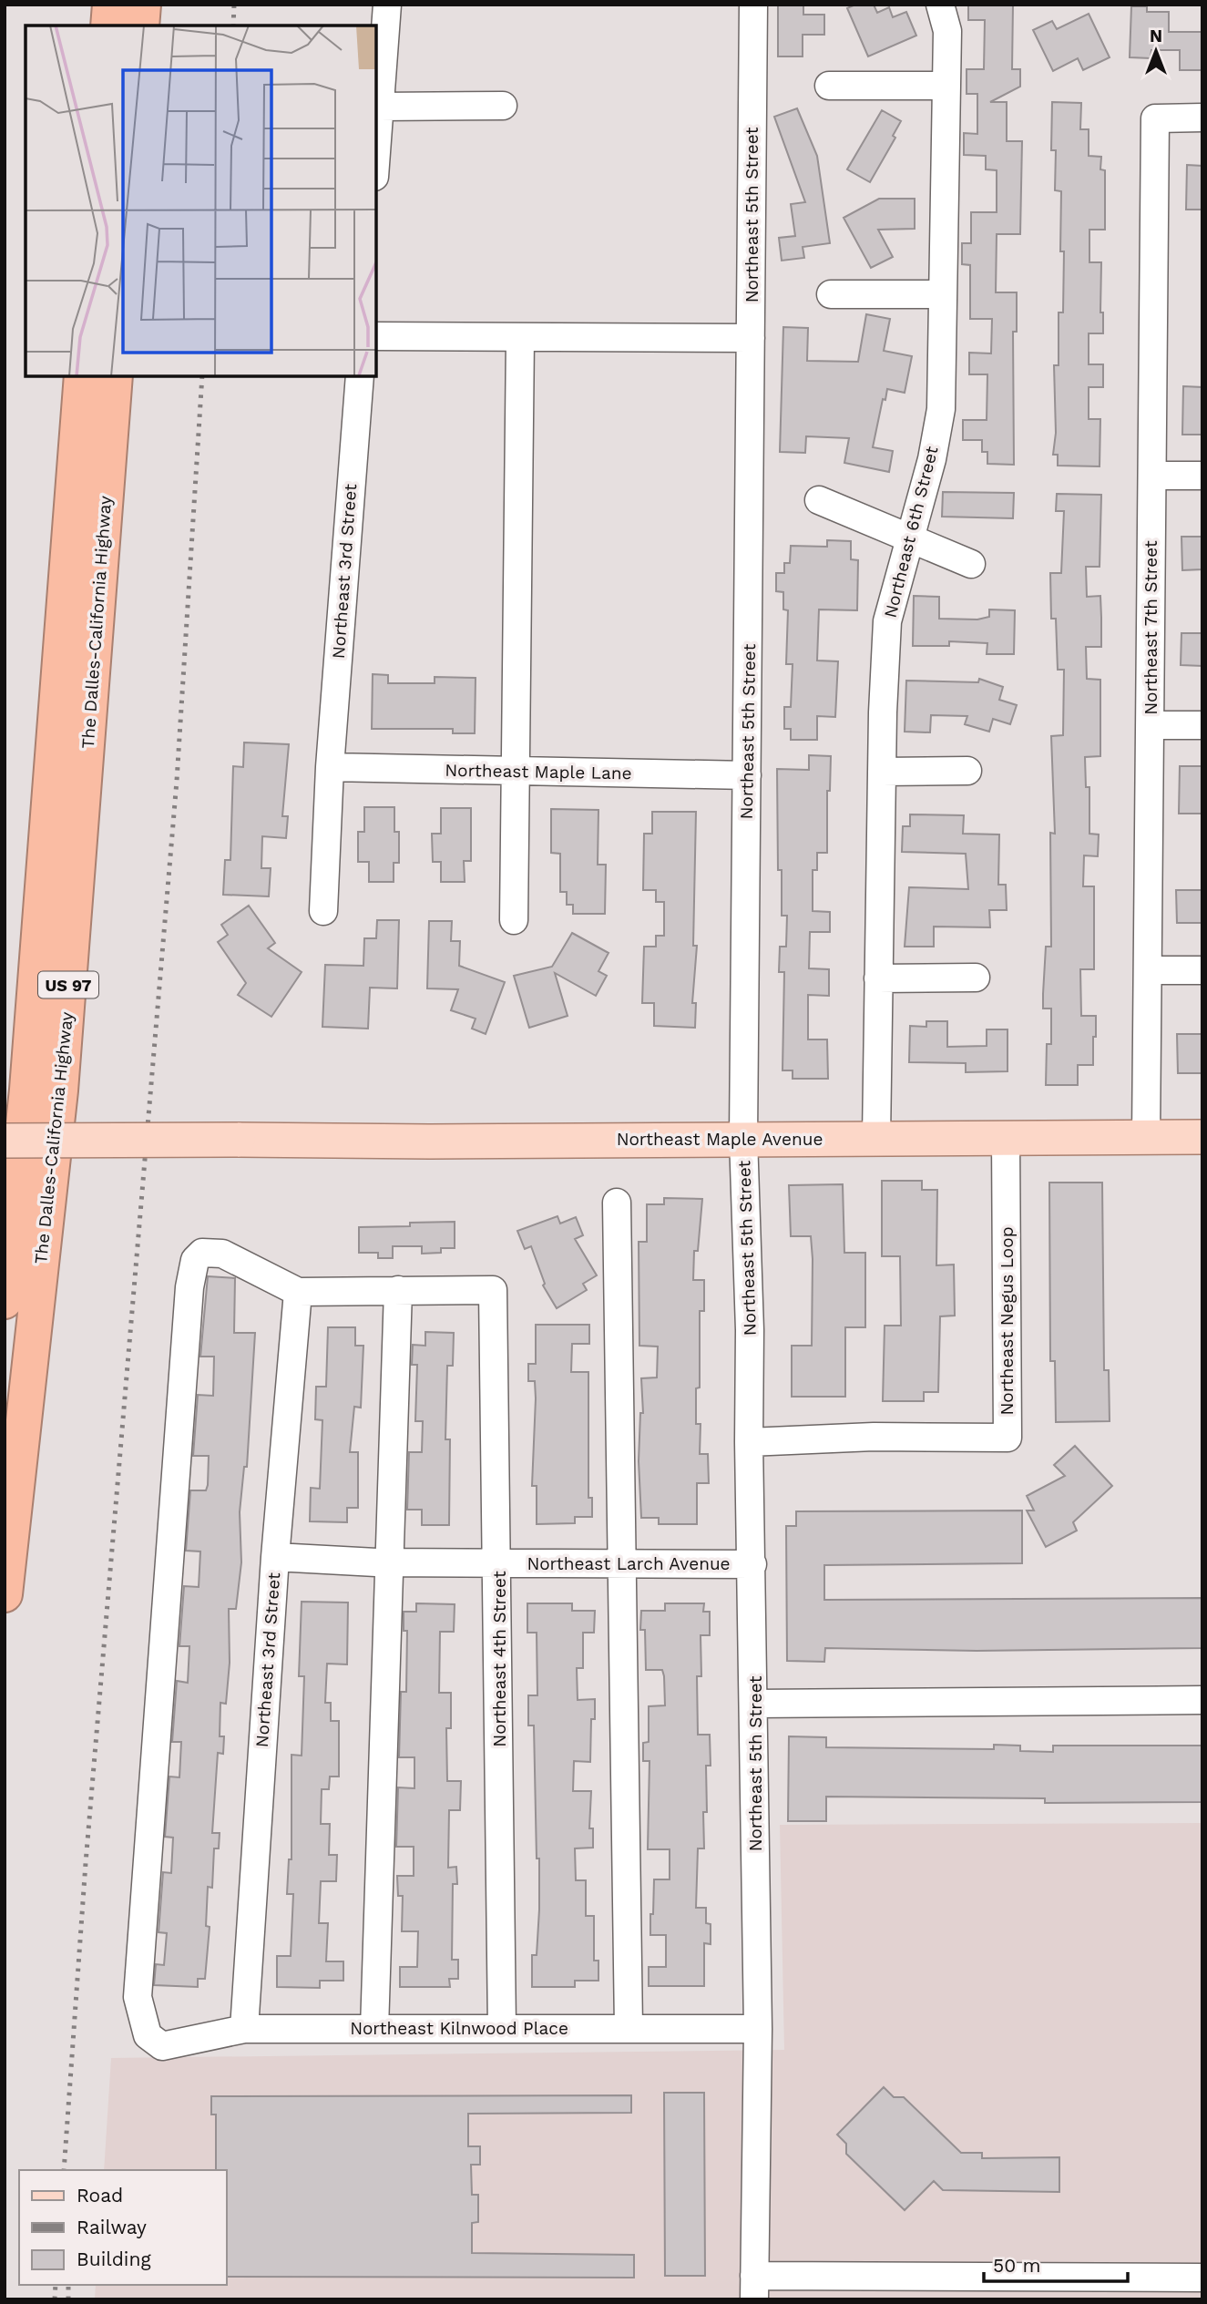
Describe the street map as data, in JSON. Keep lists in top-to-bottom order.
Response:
{
  "streets": {
    "highway": ["The Dalles-California Highway", "US 97"],
    "main road": ["Northeast Maple Avenue"],
    "street": [
      "Northeast 5th Street",
      "Northeast 6th Street",
      "Northeast 3rd Street",
      "Northeast 7th Street",
      "Northeast Maple Lane",
      "Northeast Negus Loop",
      "Northeast Larch Avenue",
      "Northeast 4th Street",
      "Northeast Kilnwood Place"
    ]
  },
  "crossings": [
    ["Northeast 5th Street", "Northeast Maple Lane"],
    ["Northeast 5th Street", "Northeast Maple Avenue"],
    ["Northeast 5th Street", "Northeast Negus Loop"],
    ["Northeast 5th Street", "Northeast Larch Avenue"],
    ["Northeast 5th Street", "Northeast Kilnwood Place"],
    ["Northeast 6th Street", "Northeast Maple Avenue"],
    ["Northeast 3rd Street", "Northeast Maple Lane"],
    ["Northeast 3rd Street", "Northeast Larch Avenue"],
    ["Northeast 3rd Street", "Northeast Kilnwood Place"],
    ["Northeast 7th Street", "Northeast Maple Avenue"],
    ["Northeast Maple Avenue", "Northeast Negus Loop"],
    ["Northeast Larch Avenue", "Northeast 4th Street"],
    ["Northeast 4th Street", "Northeast Kilnwood Place"]
  ],
  "legend": ["Road", "Railway", "Building"],
  "scale_bar": "50 m",
  "north": "top"
}
